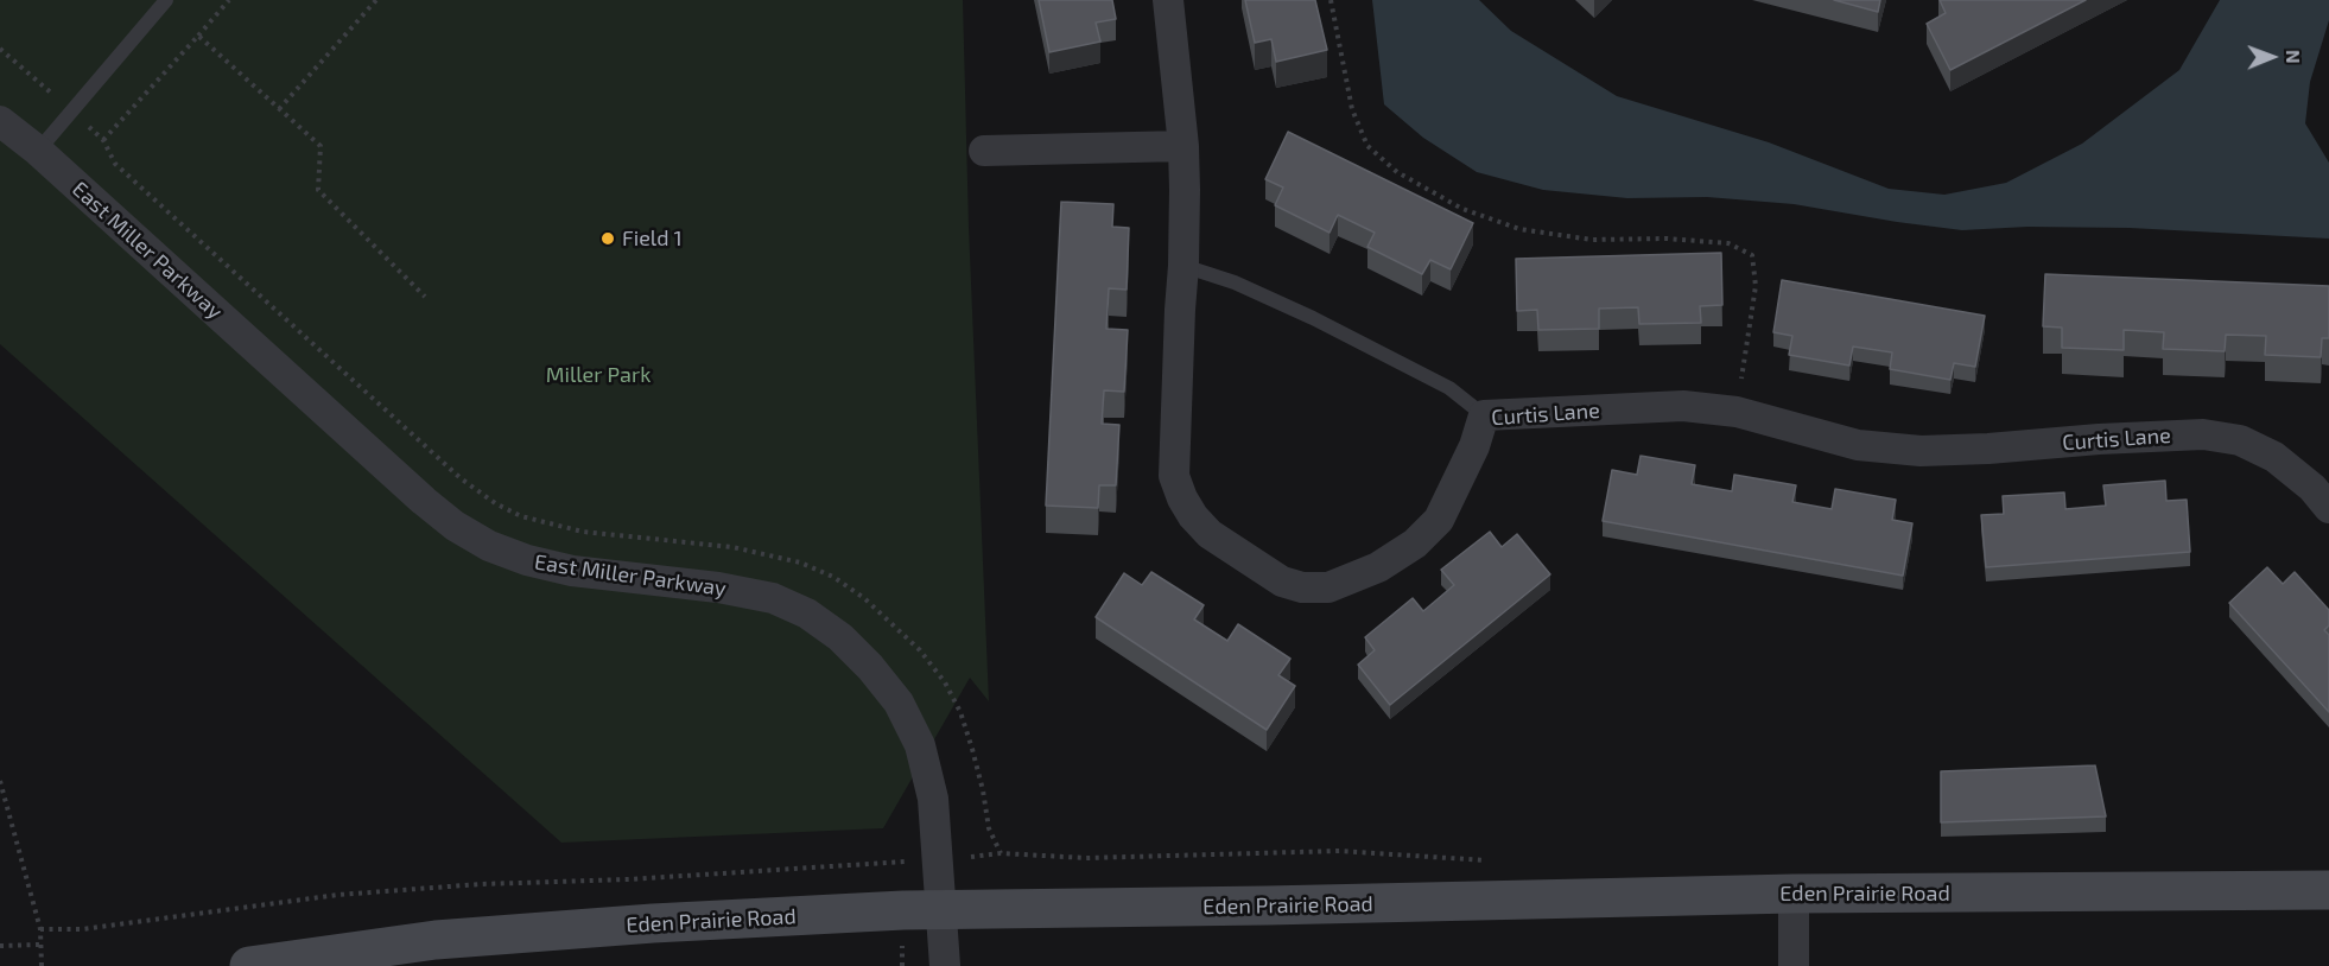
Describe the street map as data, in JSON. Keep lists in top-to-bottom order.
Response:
{
  "streets": {
    "main road": ["Eden Prairie Road"],
    "street": ["East Miller Parkway", "Curtis Lane"]
  },
  "crossings": [
    ["East Miller Parkway", "Eden Prairie Road"]
  ],
  "parks": ["Miller Park"],
  "places": ["Field 1"],
  "north": "right"
}
